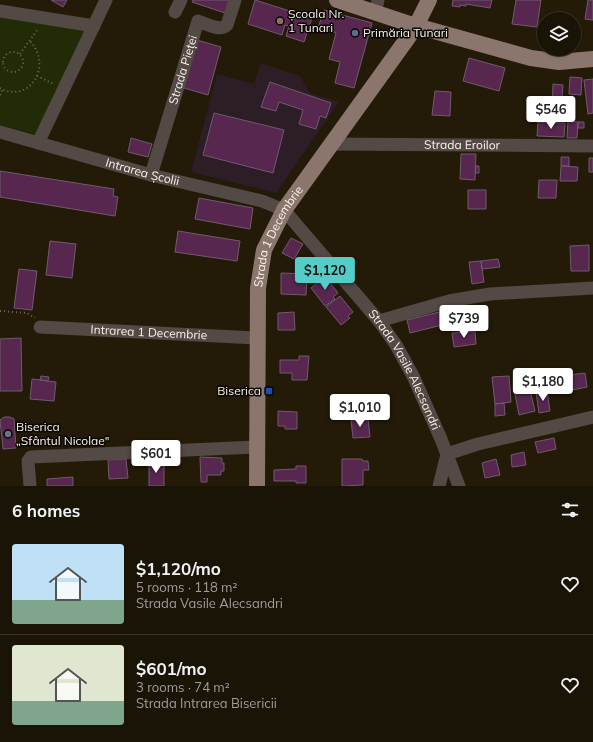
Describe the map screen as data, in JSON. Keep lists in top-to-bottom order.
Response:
{
  "streets": {
    "main road": ["Strada 1 Decembrie"],
    "street": [
      "Strada Pieței",
      "Strada Eroilor",
      "Intrarea Școlii",
      "Intrarea 1 Decembrie",
      "Strada Vasile Alecsandri"
    ]
  },
  "crossings": [
    ["Strada Pieței", "Intrarea Școlii"],
    ["Strada Eroilor", "Strada 1 Decembrie"],
    ["Intrarea Școlii", "Strada 1 Decembrie"],
    ["Intrarea Școlii", "Strada Vasile Alecsandri"],
    ["Strada 1 Decembrie", "Intrarea 1 Decembrie"],
    ["Strada 1 Decembrie", "Strada Vasile Alecsandri"]
  ],
  "places": {
    "other": ["Școala Nr. 1 Tunari", "Primăria Tunari", "Biserica „Sfântul Nicolae\""],
    "transit": ["Biserica"]
  },
  "page": {
    "price": [
      "$546",
      "$1,120",
      "$739",
      "$1,180",
      "$1,010",
      "$601"
    ],
    "heading": "6 homes",
    "list": [
      {
        "name": "$1,120/mo",
        "note": "5 rooms · 118 m² · Strada Vasile Alecsandri"
      },
      {
        "name": "$601/mo",
        "note": "3 rooms · 74 m² · Strada Intrarea Bisericii"
      }
    ]
  }
}
